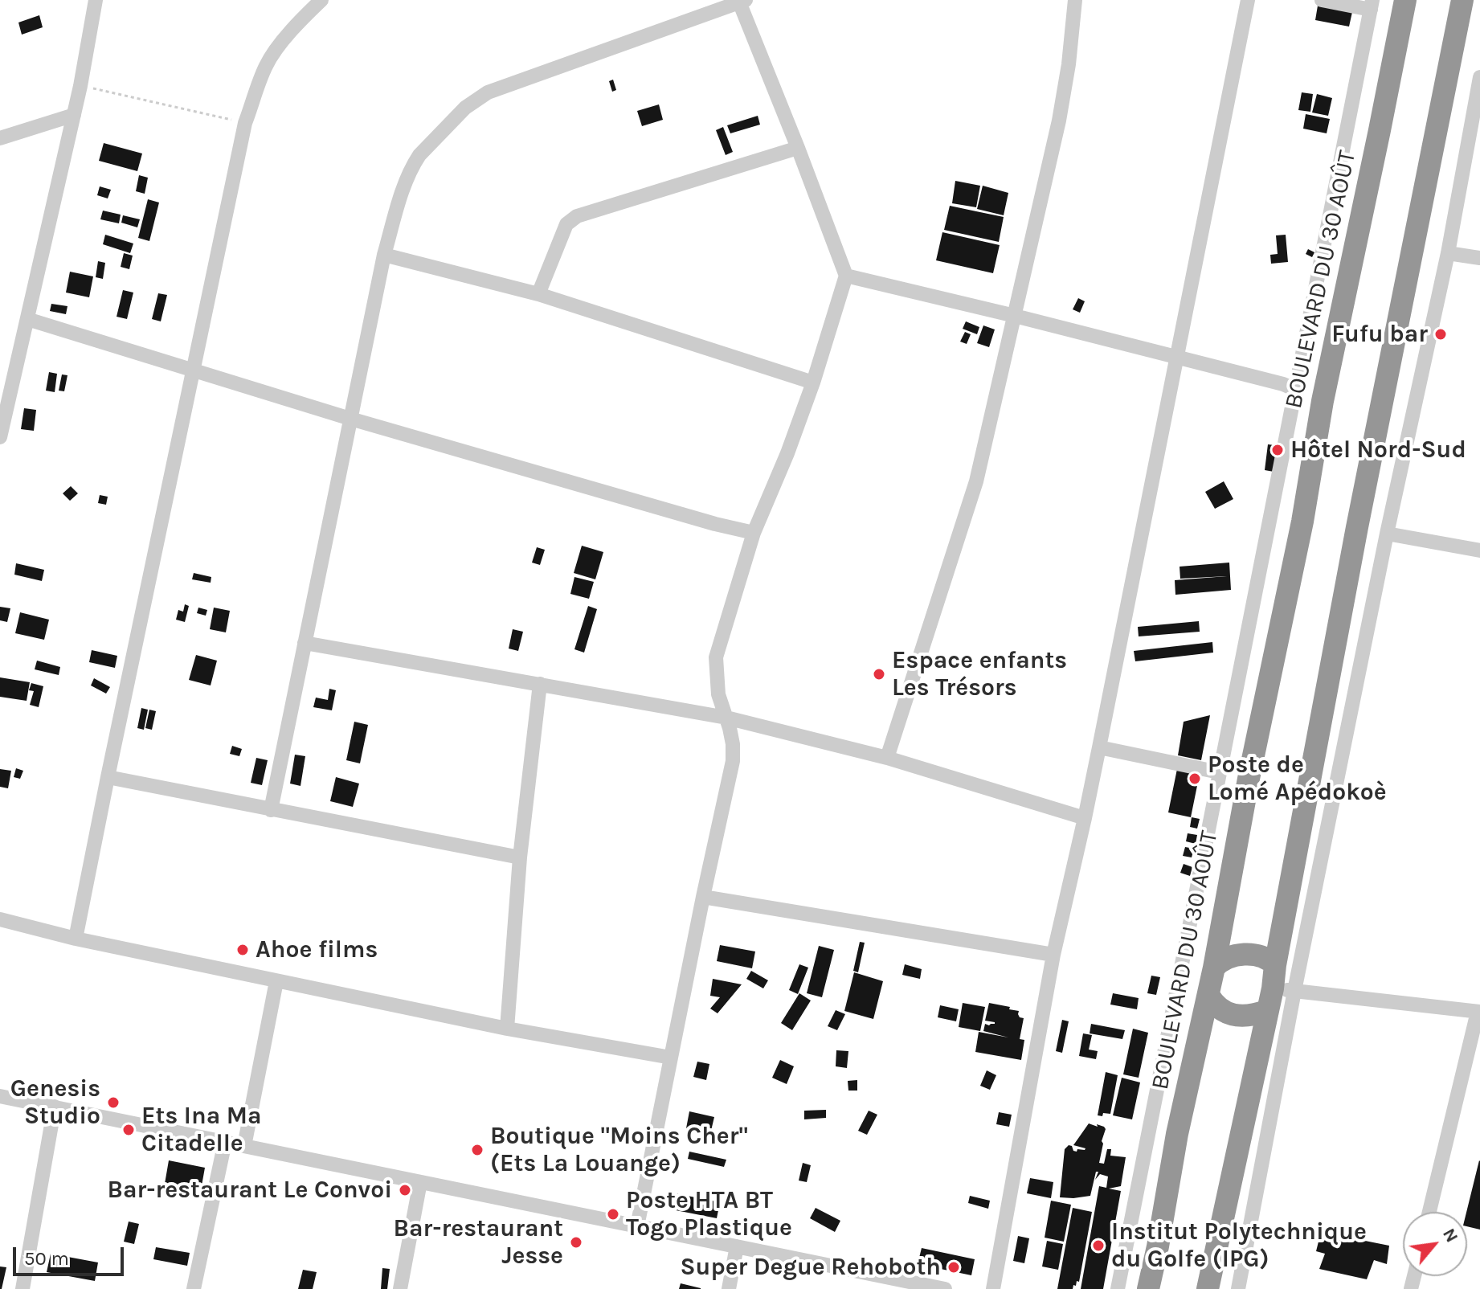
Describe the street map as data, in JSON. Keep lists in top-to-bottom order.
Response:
{
  "streets": {
    "highway": ["BOULEVARD DU 30 AOÛT"]
  },
  "places": [
    "Fufu bar",
    "Hôtel Nord-Sud",
    "Espace enfants Les Trésors",
    "Poste de Lomé Apédokoè",
    "Ahoe films",
    "Genesis Studio",
    "Ets Ina Ma Citadelle",
    "Boutique \"Moins Cher\" (Ets La Louange)",
    "Bar-restaurant Le Convoi",
    "Poste HTA BT Togo Plastique",
    "Bar-restaurant Jesse",
    "Institut Polytechnique du Golfe (IPG)",
    "Super Degue Rehoboth"
  ],
  "scale_bar": "50 m",
  "north": "top right"
}
